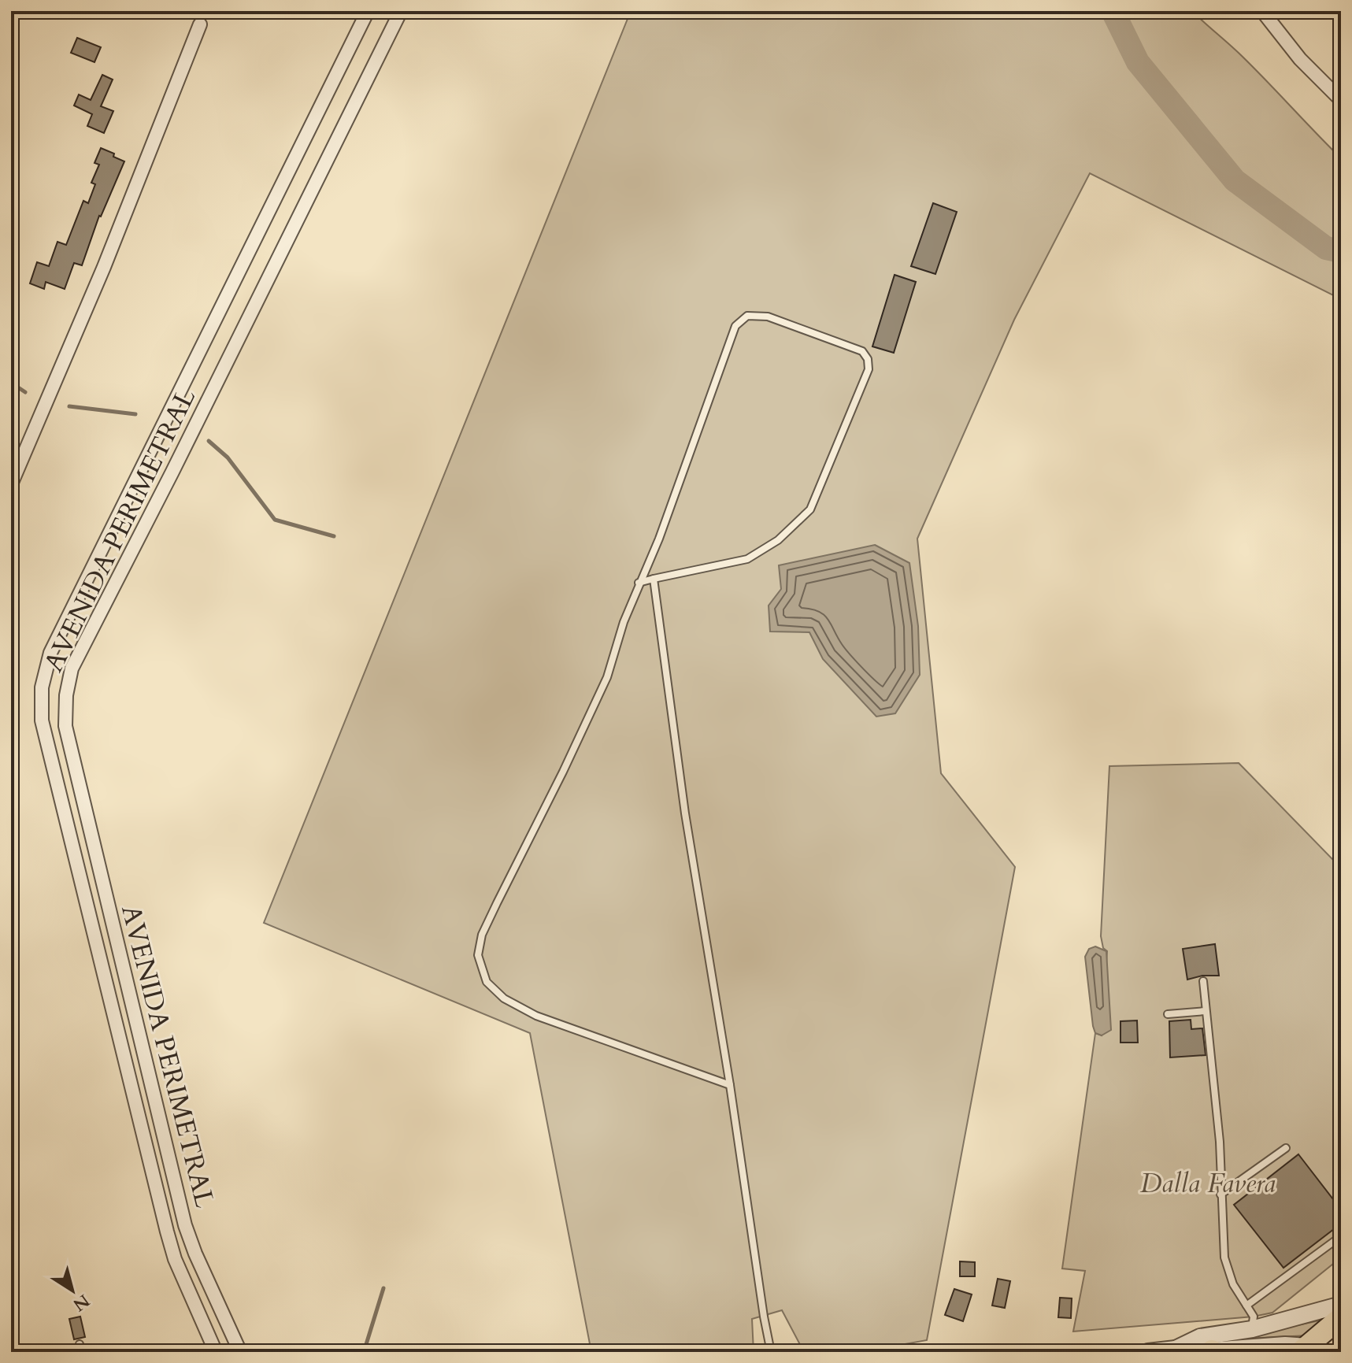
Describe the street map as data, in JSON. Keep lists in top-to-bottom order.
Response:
{
  "streets": {
    "street": ["AVENIDA PERIMETRAL"]
  },
  "parks": ["Dalla Favera"],
  "north": "bottom right"
}
